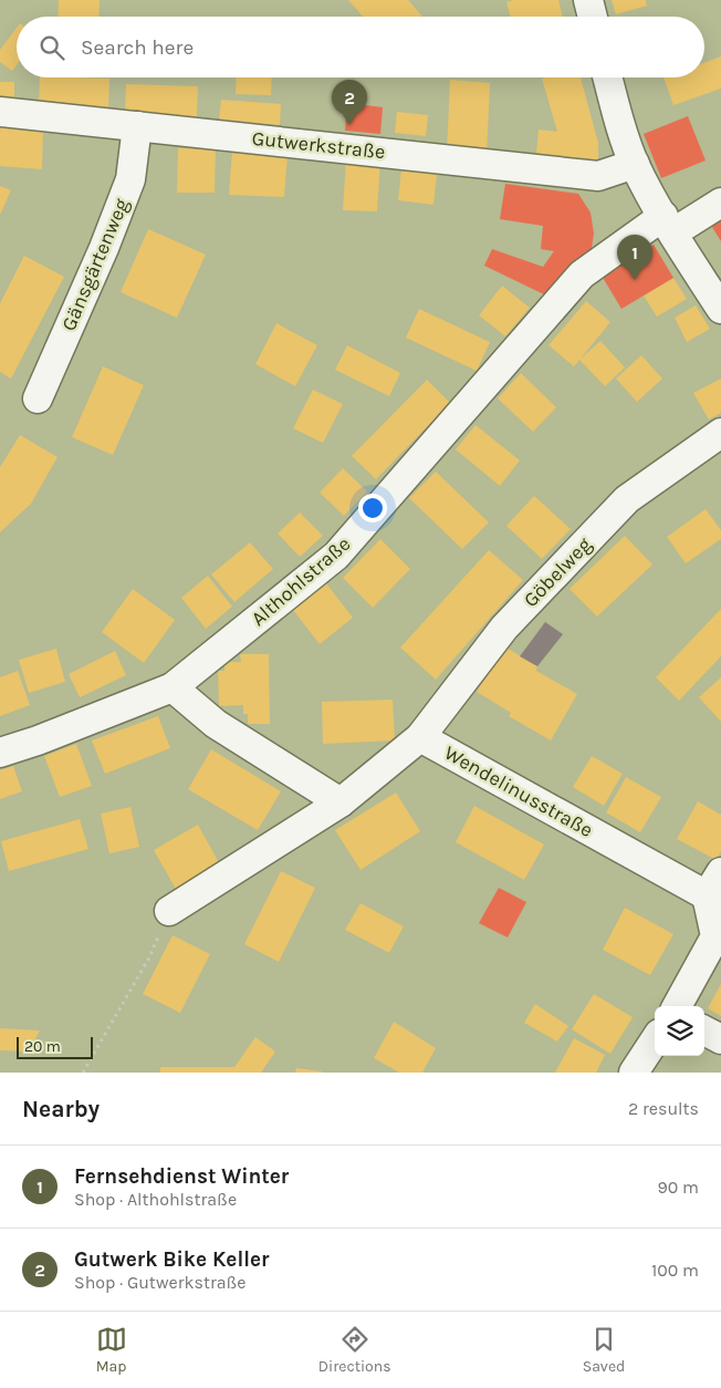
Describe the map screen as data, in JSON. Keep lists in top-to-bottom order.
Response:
{
  "streets": {
    "street": [
      "Gutwerkstraße",
      "Gänsgärtenweg",
      "Göbelweg",
      "Althohlstraße",
      "Wendelinusstraße"
    ]
  },
  "crossings": [
    ["Gutwerkstraße", "Gänsgärtenweg"],
    ["Göbelweg", "Wendelinusstraße"]
  ],
  "scale_bar": "20 m",
  "page": {
    "search": "Search here",
    "pins": ["2", "1"],
    "scale": "20 m",
    "heading": ["Nearby", "2 results"],
    "list": [
      {
        "mark": "1",
        "name": "Fernsehdienst Winter",
        "note": "Shop · Althohlstraße",
        "value": "90 m"
      },
      {
        "mark": "2",
        "name": "Gutwerk Bike Keller",
        "note": "Shop · Gutwerkstraße",
        "value": "100 m"
      }
    ],
    "nav": ["Map", "Directions", "Saved"]
  }
}
